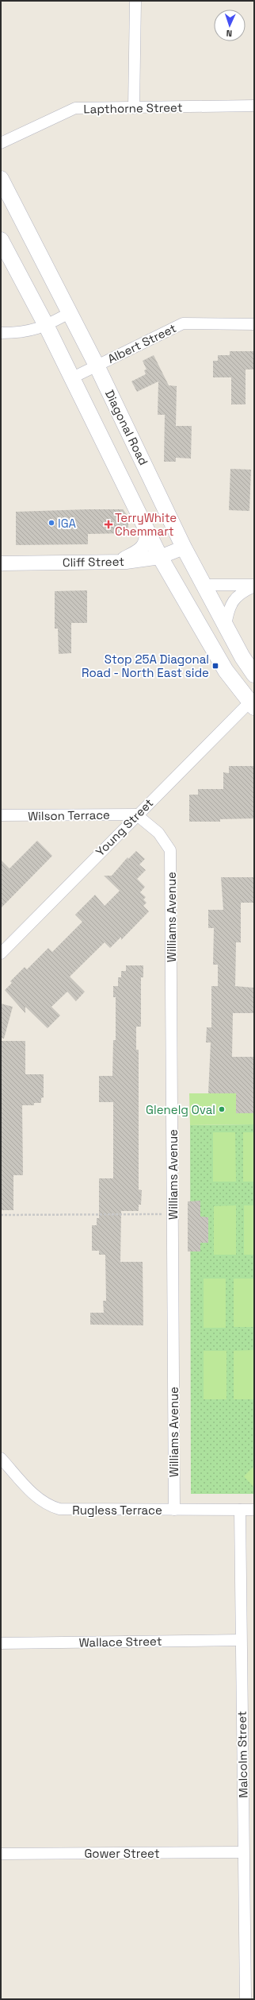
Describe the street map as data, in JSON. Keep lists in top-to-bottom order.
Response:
{
  "streets": {
    "main road": ["Diagonal Road"],
    "street": [
      "Lapthorne Street",
      "Albert Street",
      "Cliff Street",
      "Wilson Terrace",
      "Young Street",
      "Williams Avenue",
      "Rugless Terrace",
      "Wallace Street",
      "Malcolm Street",
      "Gower Street"
    ]
  },
  "crossings": [
    ["Albert Street", "Diagonal Road"],
    ["Diagonal Road", "Cliff Street"],
    ["Wilson Terrace", "Young Street"],
    ["Wilson Terrace", "Williams Avenue"],
    ["Young Street", "Williams Avenue"],
    ["Williams Avenue", "Rugless Terrace"],
    ["Rugless Terrace", "Malcolm Street"],
    ["Wallace Street", "Malcolm Street"],
    ["Malcolm Street", "Gower Street"]
  ],
  "places": {
    "other": ["IGA", "Glenelg Oval"],
    "health": ["TerryWhite Chemmart"],
    "transit": ["Stop 25A Diagonal Road - North East side"]
  },
  "north": "bottom"
}
